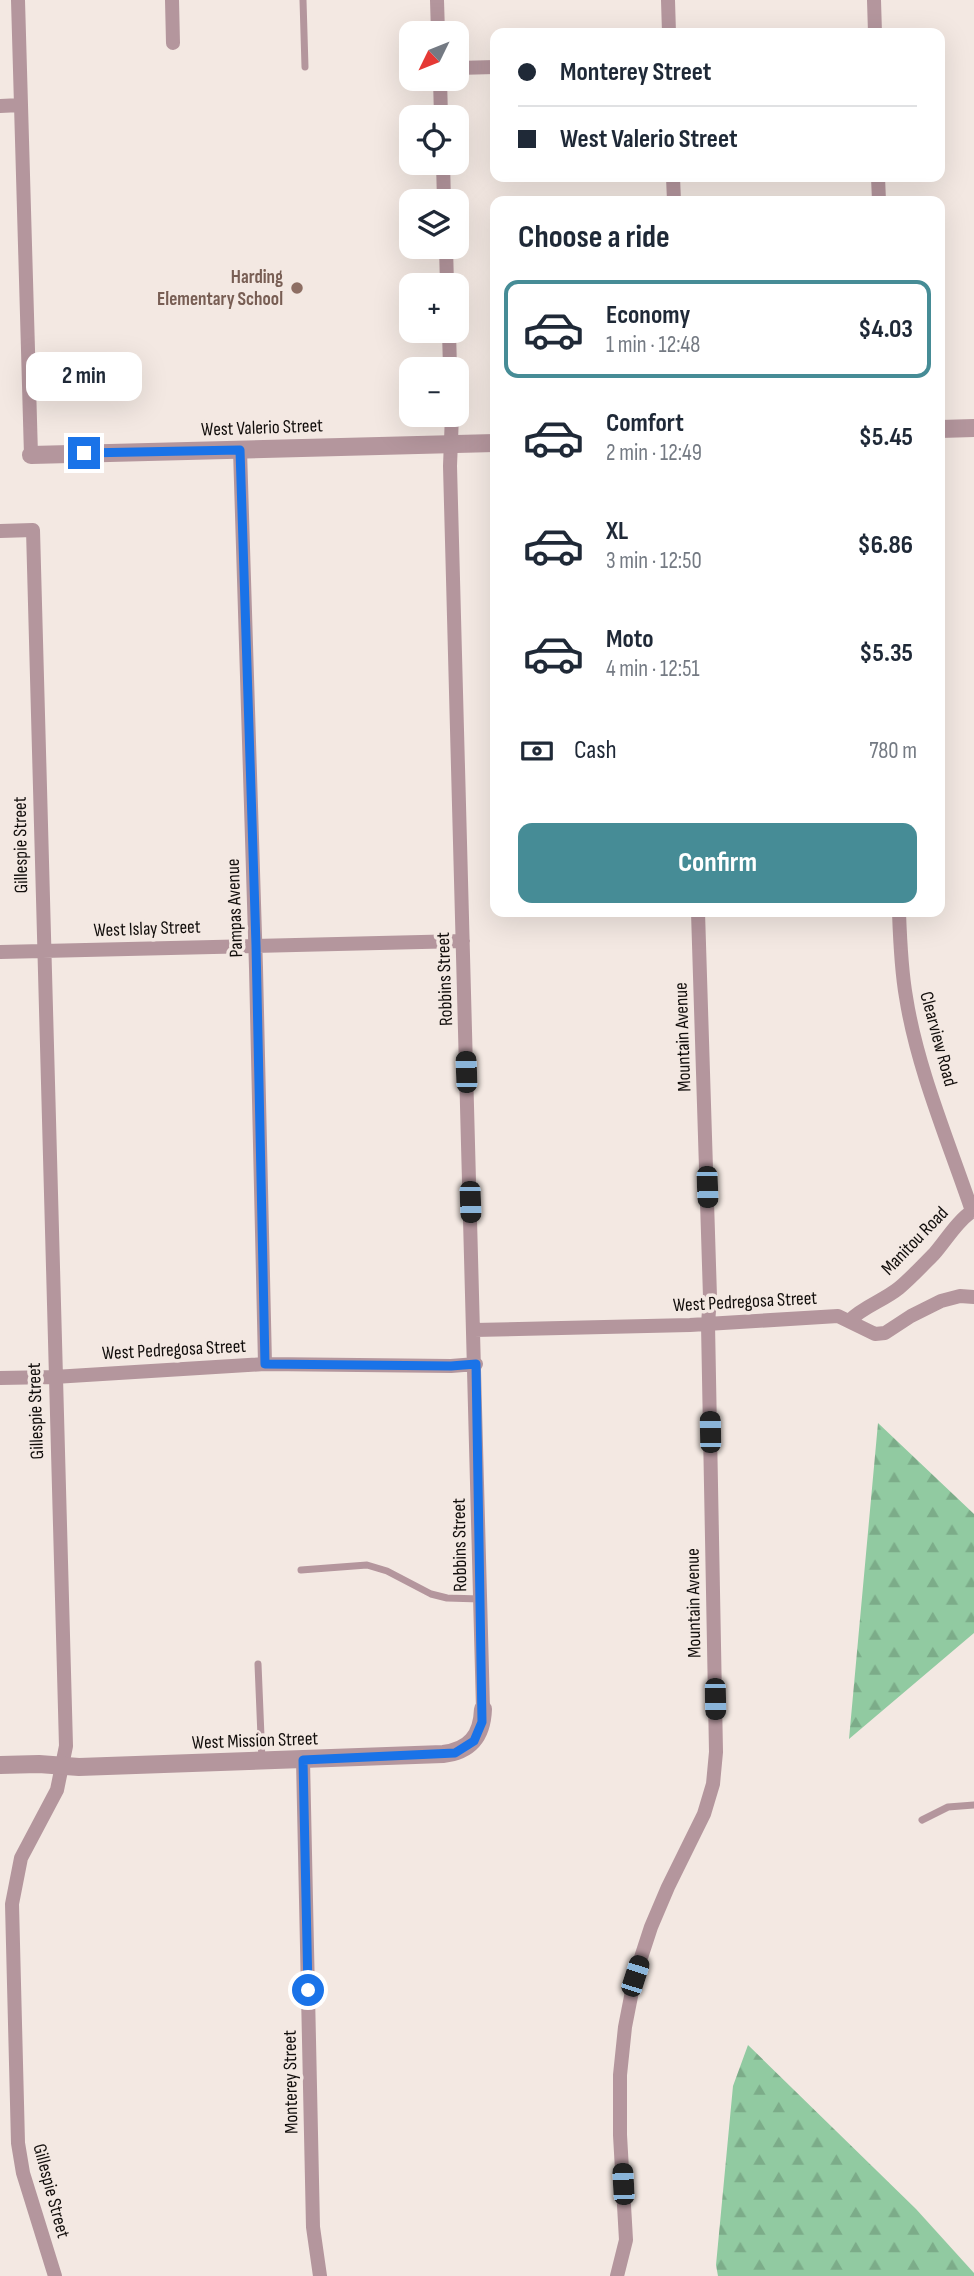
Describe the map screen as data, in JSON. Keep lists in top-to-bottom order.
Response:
{
  "streets": {
    "street": [
      "West Valerio Street",
      "Gillespie Street",
      "Pampas Avenue",
      "West Islay Street",
      "Robbins Street",
      "Mountain Avenue",
      "Clearview Road",
      "Manitou Road",
      "West Pedregosa Street",
      "West Mission Street",
      "Monterey Street"
    ]
  },
  "crossings": [
    ["West Valerio Street", "Pampas Avenue"],
    ["West Valerio Street", "Robbins Street"],
    ["Gillespie Street", "West Islay Street"],
    ["Gillespie Street", "West Pedregosa Street"],
    ["Gillespie Street", "West Mission Street"],
    ["Pampas Avenue", "West Islay Street"],
    ["Pampas Avenue", "West Pedregosa Street"],
    ["West Islay Street", "Robbins Street"],
    ["Robbins Street", "West Pedregosa Street"],
    ["Robbins Street", "West Mission Street"],
    ["Mountain Avenue", "West Pedregosa Street"],
    ["Clearview Road", "Manitou Road"],
    ["Manitou Road", "West Pedregosa Street"],
    ["West Mission Street", "Monterey Street"]
  ],
  "places": ["Harding Elementary School"],
  "north": "bottom left",
  "page": {
    "map_buttons": ["+", "−"],
    "banner": ["Monterey Street", "West Valerio Street"],
    "heading": "Choose a ride",
    "list": [
      {
        "name": "Economy",
        "note": "1 min · 12:48",
        "value": "$4.03"
      },
      {
        "name": "Comfort",
        "note": "2 min · 12:49",
        "value": "$5.45"
      },
      {
        "name": "XL",
        "note": "3 min · 12:50",
        "value": "$6.86"
      },
      {
        "name": "Moto",
        "note": "4 min · 12:51",
        "value": "$5.35"
      }
    ],
    "bubble": "2 min",
    "pay": ["Cash", "780 m"],
    "buttons": "Confirm"
  }
}
